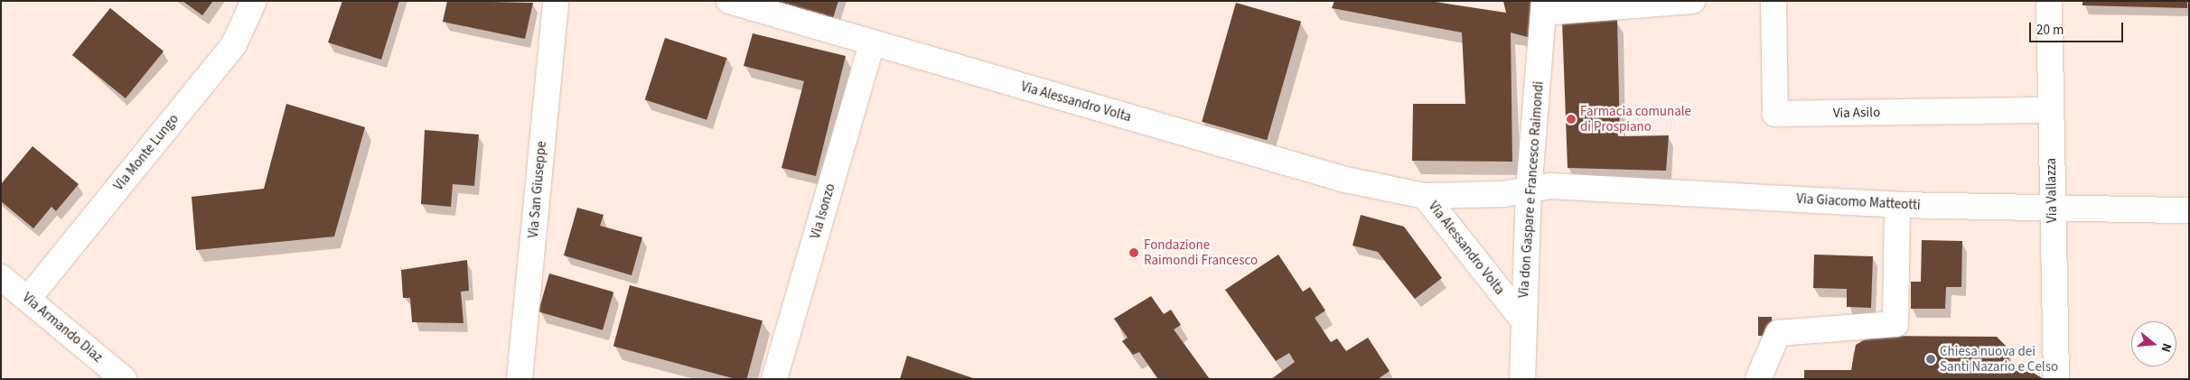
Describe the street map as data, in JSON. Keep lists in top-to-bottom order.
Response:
{
  "streets": {
    "street": [
      "Via Alessandro Volta",
      "Via Asilo",
      "Via Monte Lungo",
      "Via San Giuseppe",
      "Via don Gaspare e Francesco Raimondi",
      "Via Vallazza",
      "Via Giacomo Matteotti",
      "Via Isonzo",
      "Via Armando Diaz"
    ]
  },
  "crossings": [
    ["Via Alessandro Volta", "Via don Gaspare e Francesco Raimondi"],
    ["Via Alessandro Volta", "Via Giacomo Matteotti"],
    ["Via Alessandro Volta", "Via Isonzo"],
    ["Via Asilo", "Via Vallazza"],
    ["Via Monte Lungo", "Via Armando Diaz"],
    ["Via don Gaspare e Francesco Raimondi", "Via Giacomo Matteotti"],
    ["Via Vallazza", "Via Giacomo Matteotti"]
  ],
  "places": ["Farmacia comunale di Prospiano", "Fondazione Raimondi Francesco", "Chiesa nuova dei Santi Nazario e Celso"],
  "scale_bar": "20 m",
  "north": "right"
}
